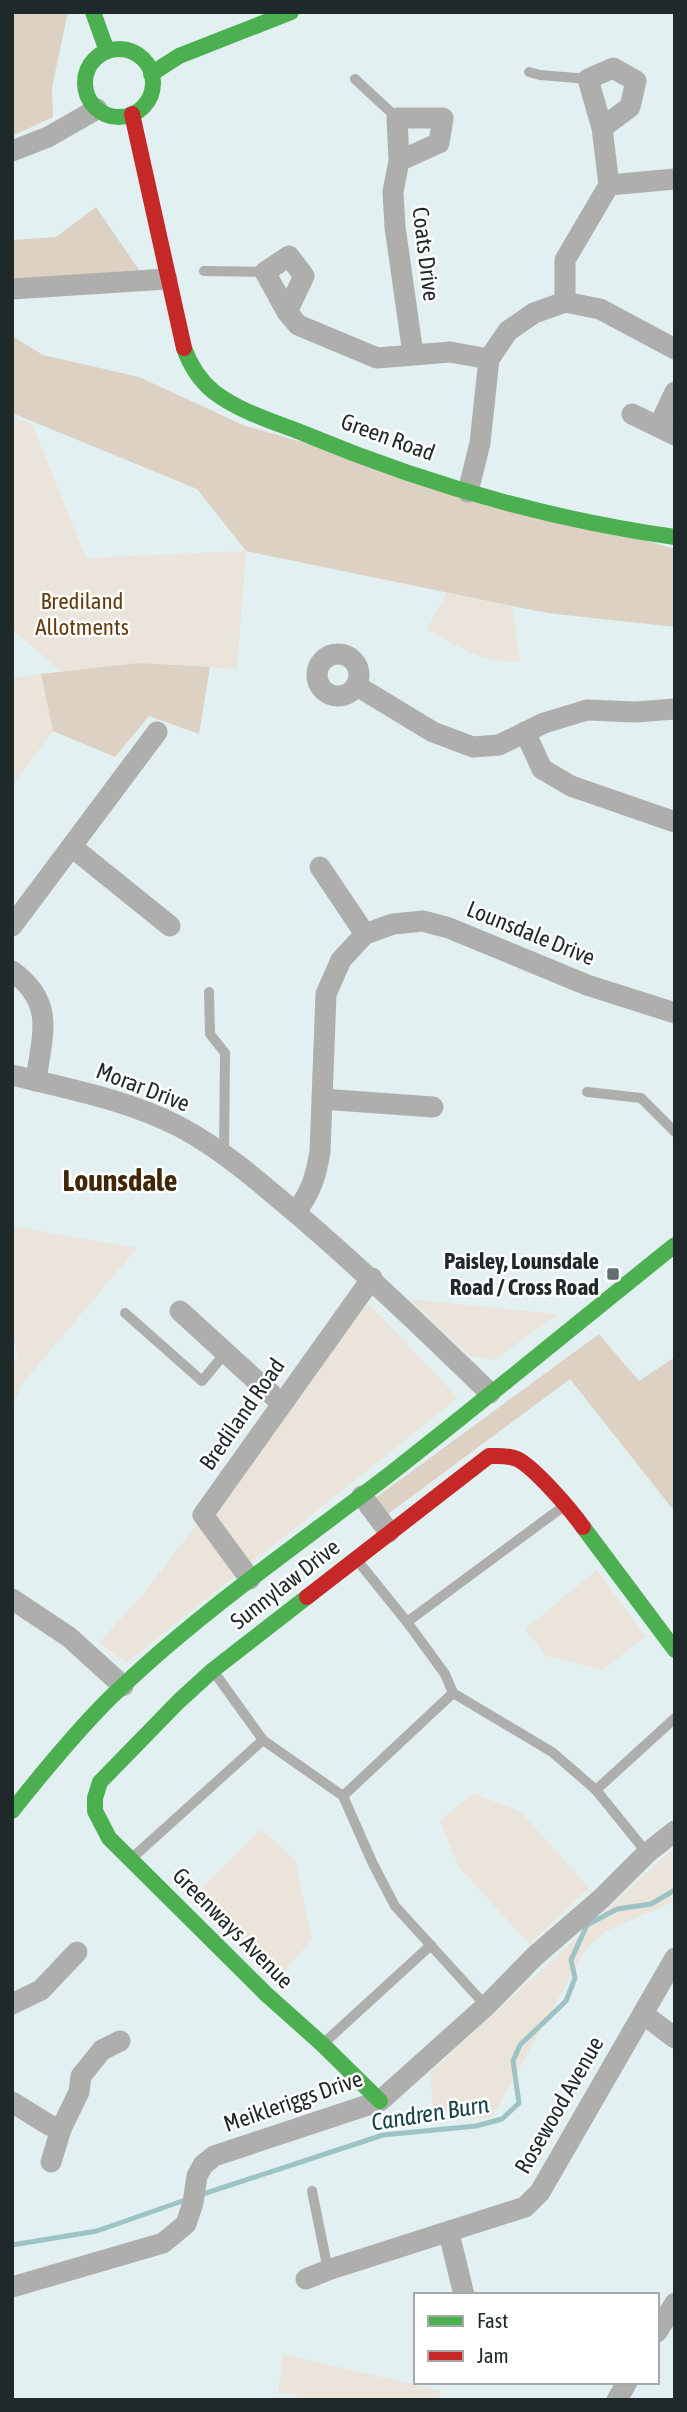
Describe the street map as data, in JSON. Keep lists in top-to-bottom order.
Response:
{
  "streets": {
    "street": [
      "Coats Drive",
      "Green Road",
      "Lounsdale Drive",
      "Morar Drive",
      "Brediland Road",
      "Sunnylaw Drive",
      "Greenways Avenue",
      "Meikleriggs Drive",
      "Rosewood Avenue"
    ]
  },
  "crossings": [
    ["Sunnylaw Drive", "Greenways Avenue"],
    ["Greenways Avenue", "Meikleriggs Drive"]
  ],
  "districts": ["Lounsdale"],
  "water": ["Candren Burn"],
  "parks": ["Brediland Allotments"],
  "places": {
    "transit": ["Paisley, Lounsdale Road / Cross Road"]
  },
  "legend": ["Fast", "Jam"]
}
